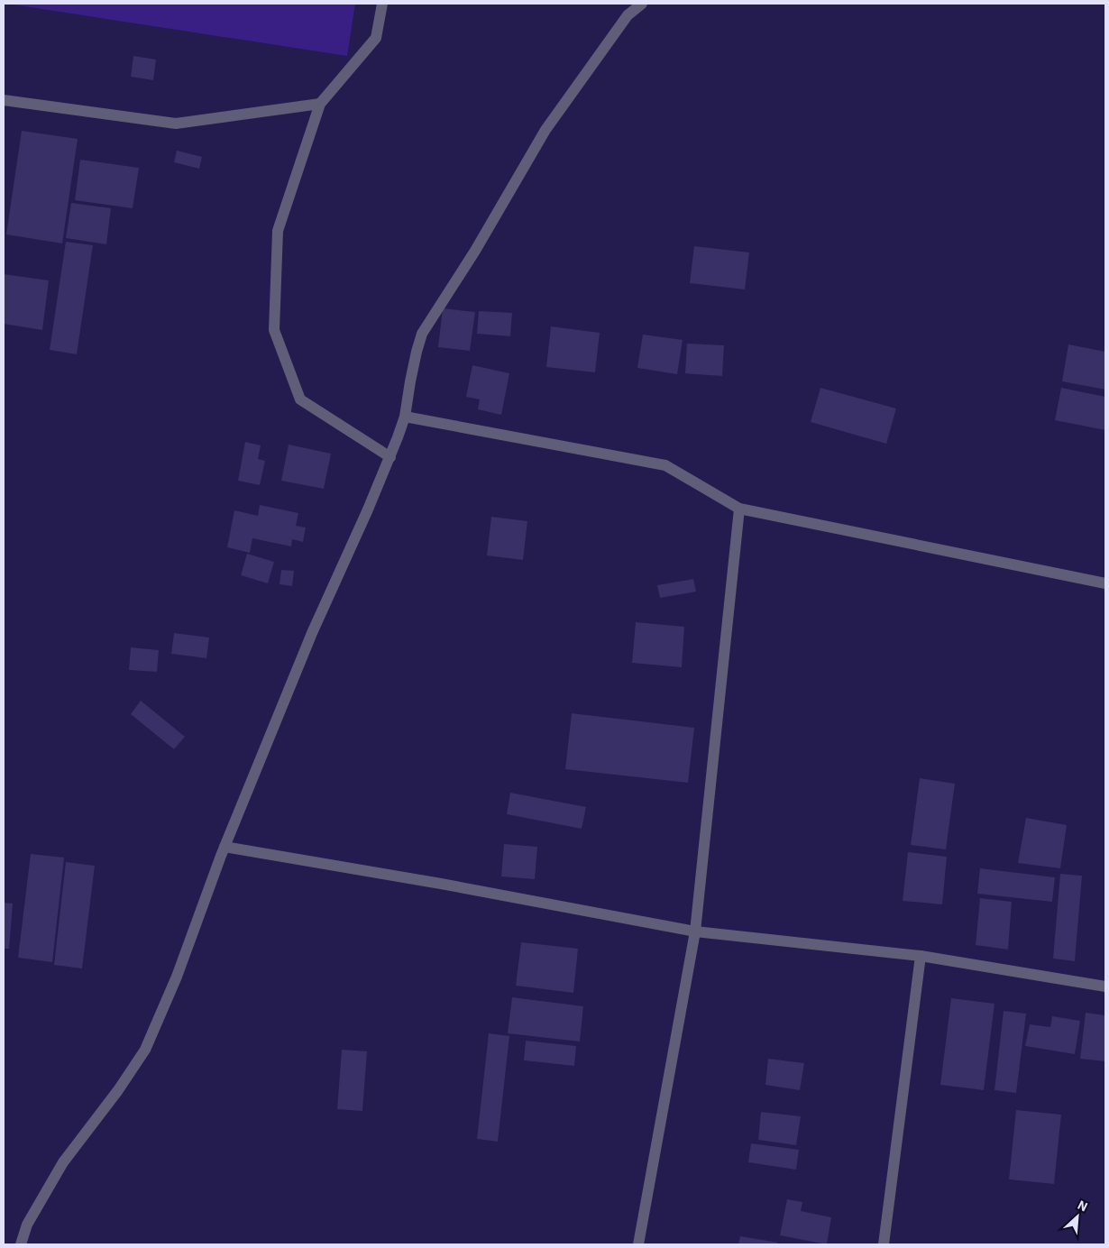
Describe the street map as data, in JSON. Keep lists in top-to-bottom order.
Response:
{
  "north": "top right"
}
